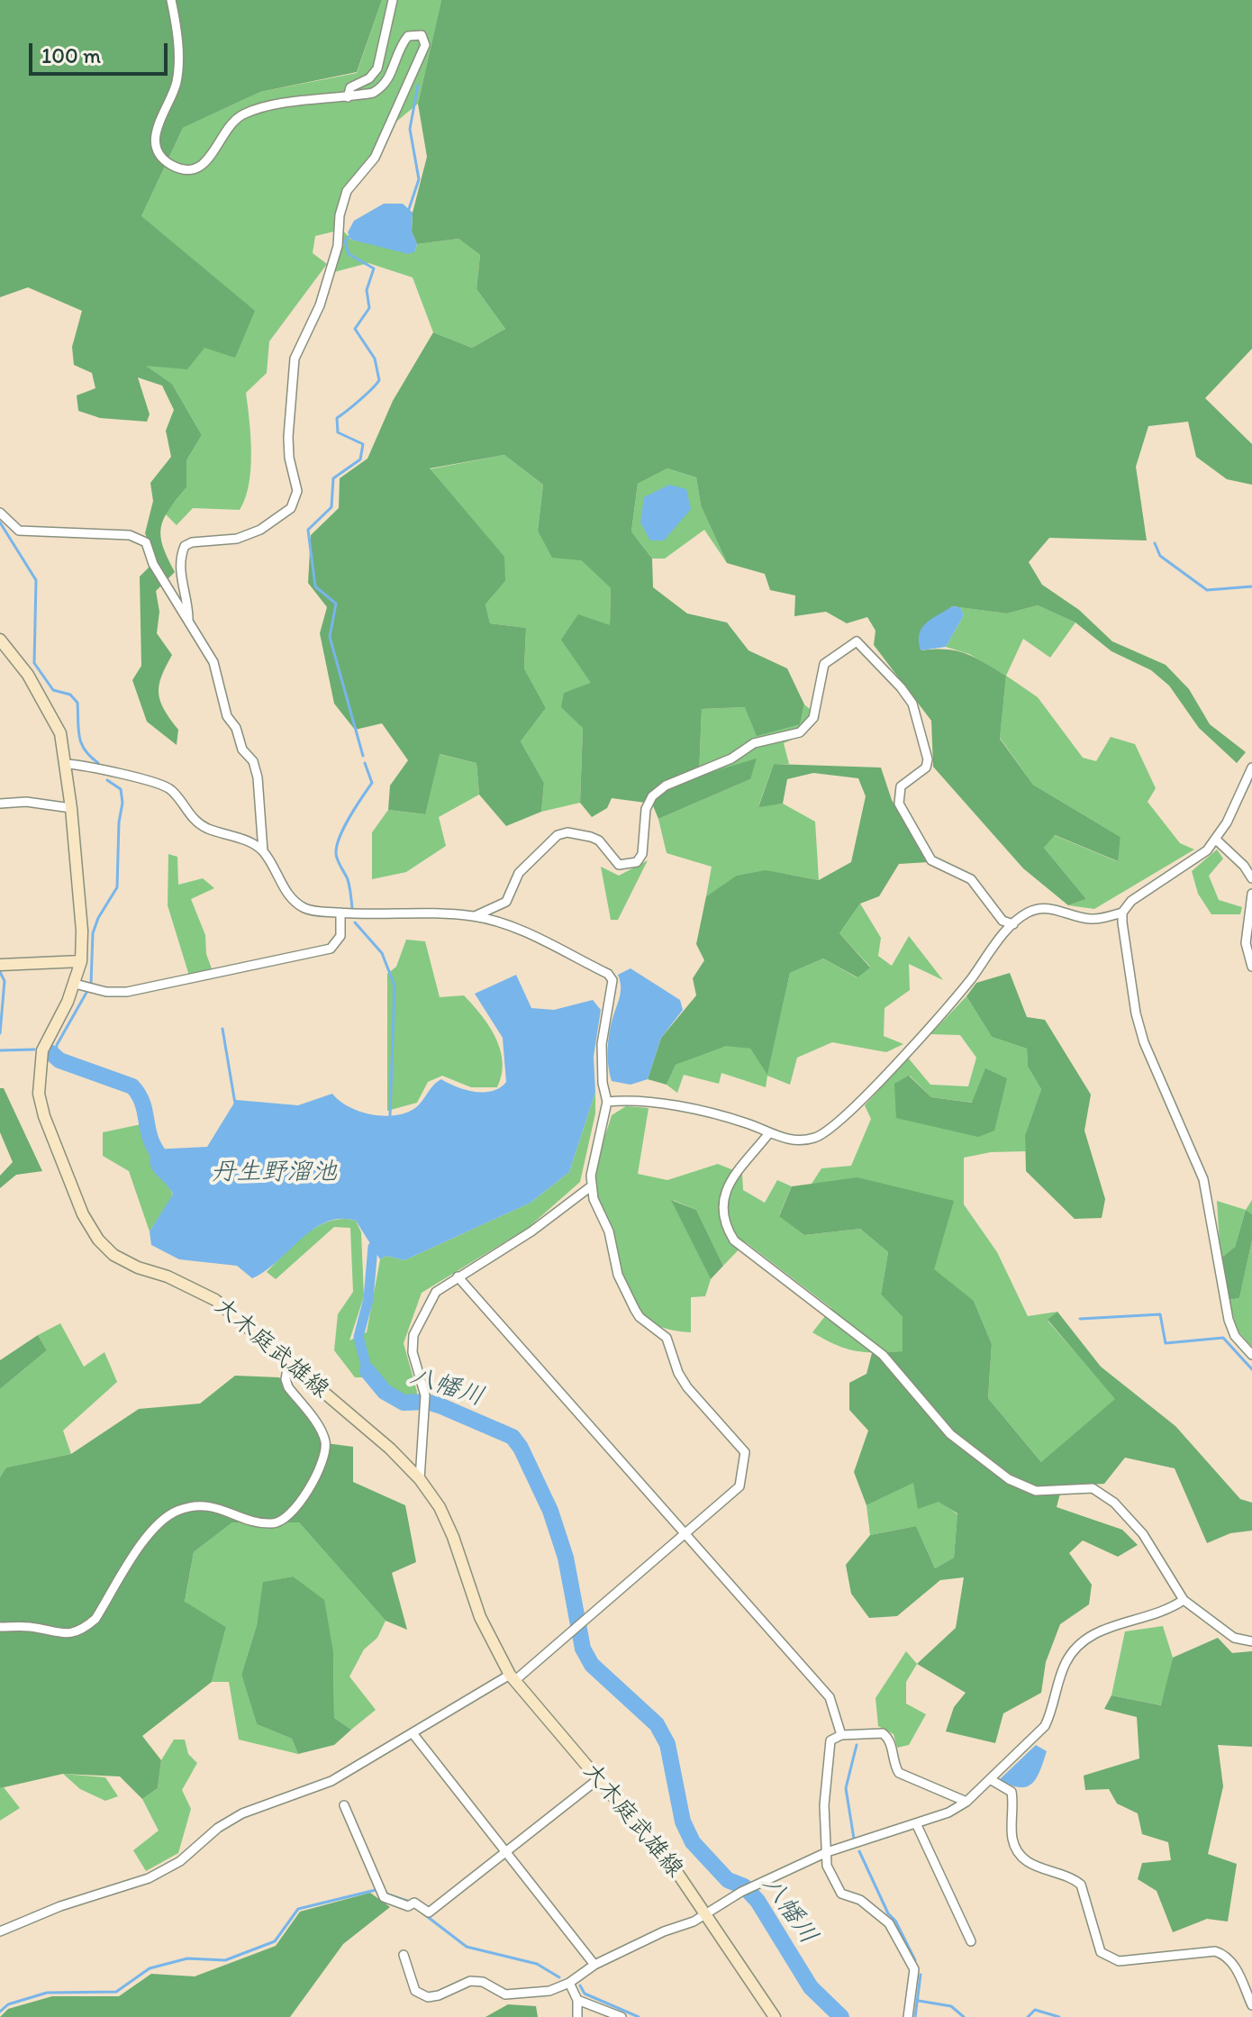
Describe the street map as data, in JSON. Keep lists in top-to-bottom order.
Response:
{
  "streets": {
    "main road": ["大木庭武雄線"]
  },
  "water": ["丹生野溜池", "八幡川"],
  "scale_bar": "100 m"
}
